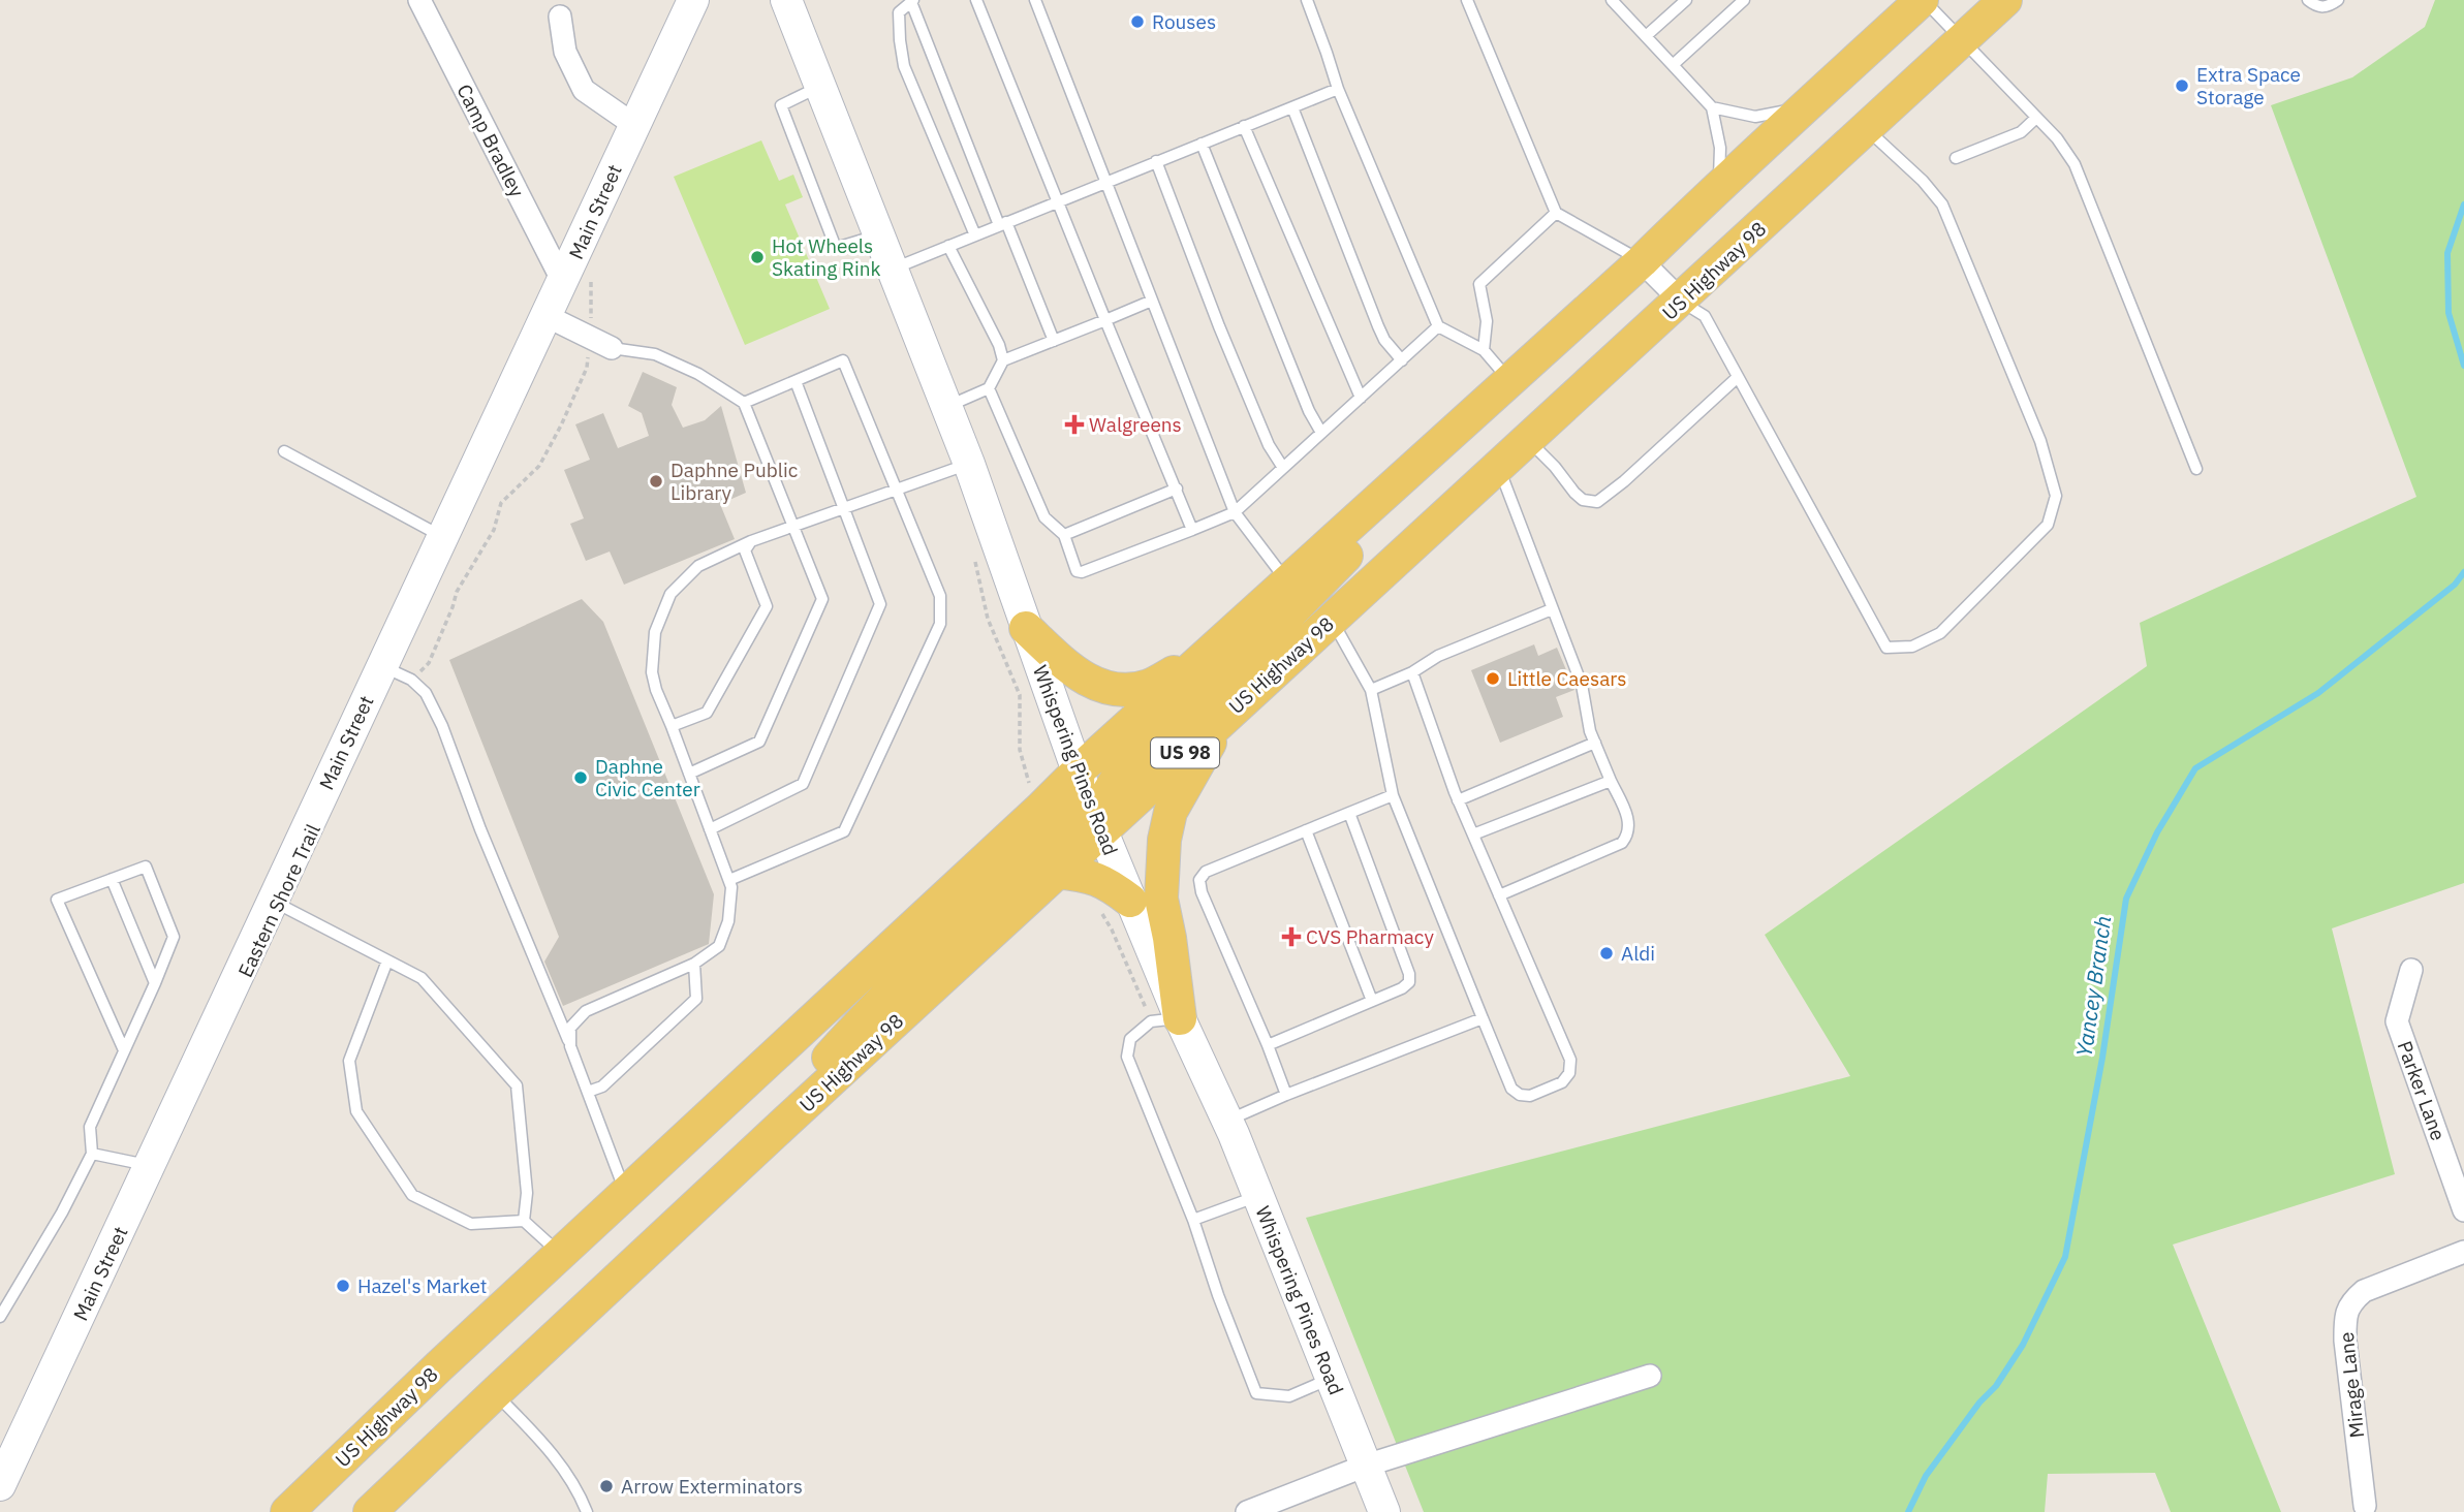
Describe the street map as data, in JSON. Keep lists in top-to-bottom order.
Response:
{
  "streets": {
    "main road": ["US Highway 98", "US 98"],
    "street": [
      "Camp Bradley",
      "Main Street",
      "Whispering Pines Road",
      "Parker Lane",
      "Mirage Lane"
    ]
  },
  "crossings": [
    ["Camp Bradley", "Main Street"],
    ["US Highway 98", "Whispering Pines Road"]
  ],
  "water": ["Yancey Branch"],
  "places": {
    "other": [
      "Rouses",
      "Extra Space Storage",
      "Hot Wheels Skating Rink",
      "Daphne Public Library",
      "Little Caesars",
      "Daphne Civic Center",
      "Aldi",
      "Hazel's Market",
      "Arrow Exterminators"
    ],
    "health": ["Walgreens", "CVS Pharmacy"]
  }
}
